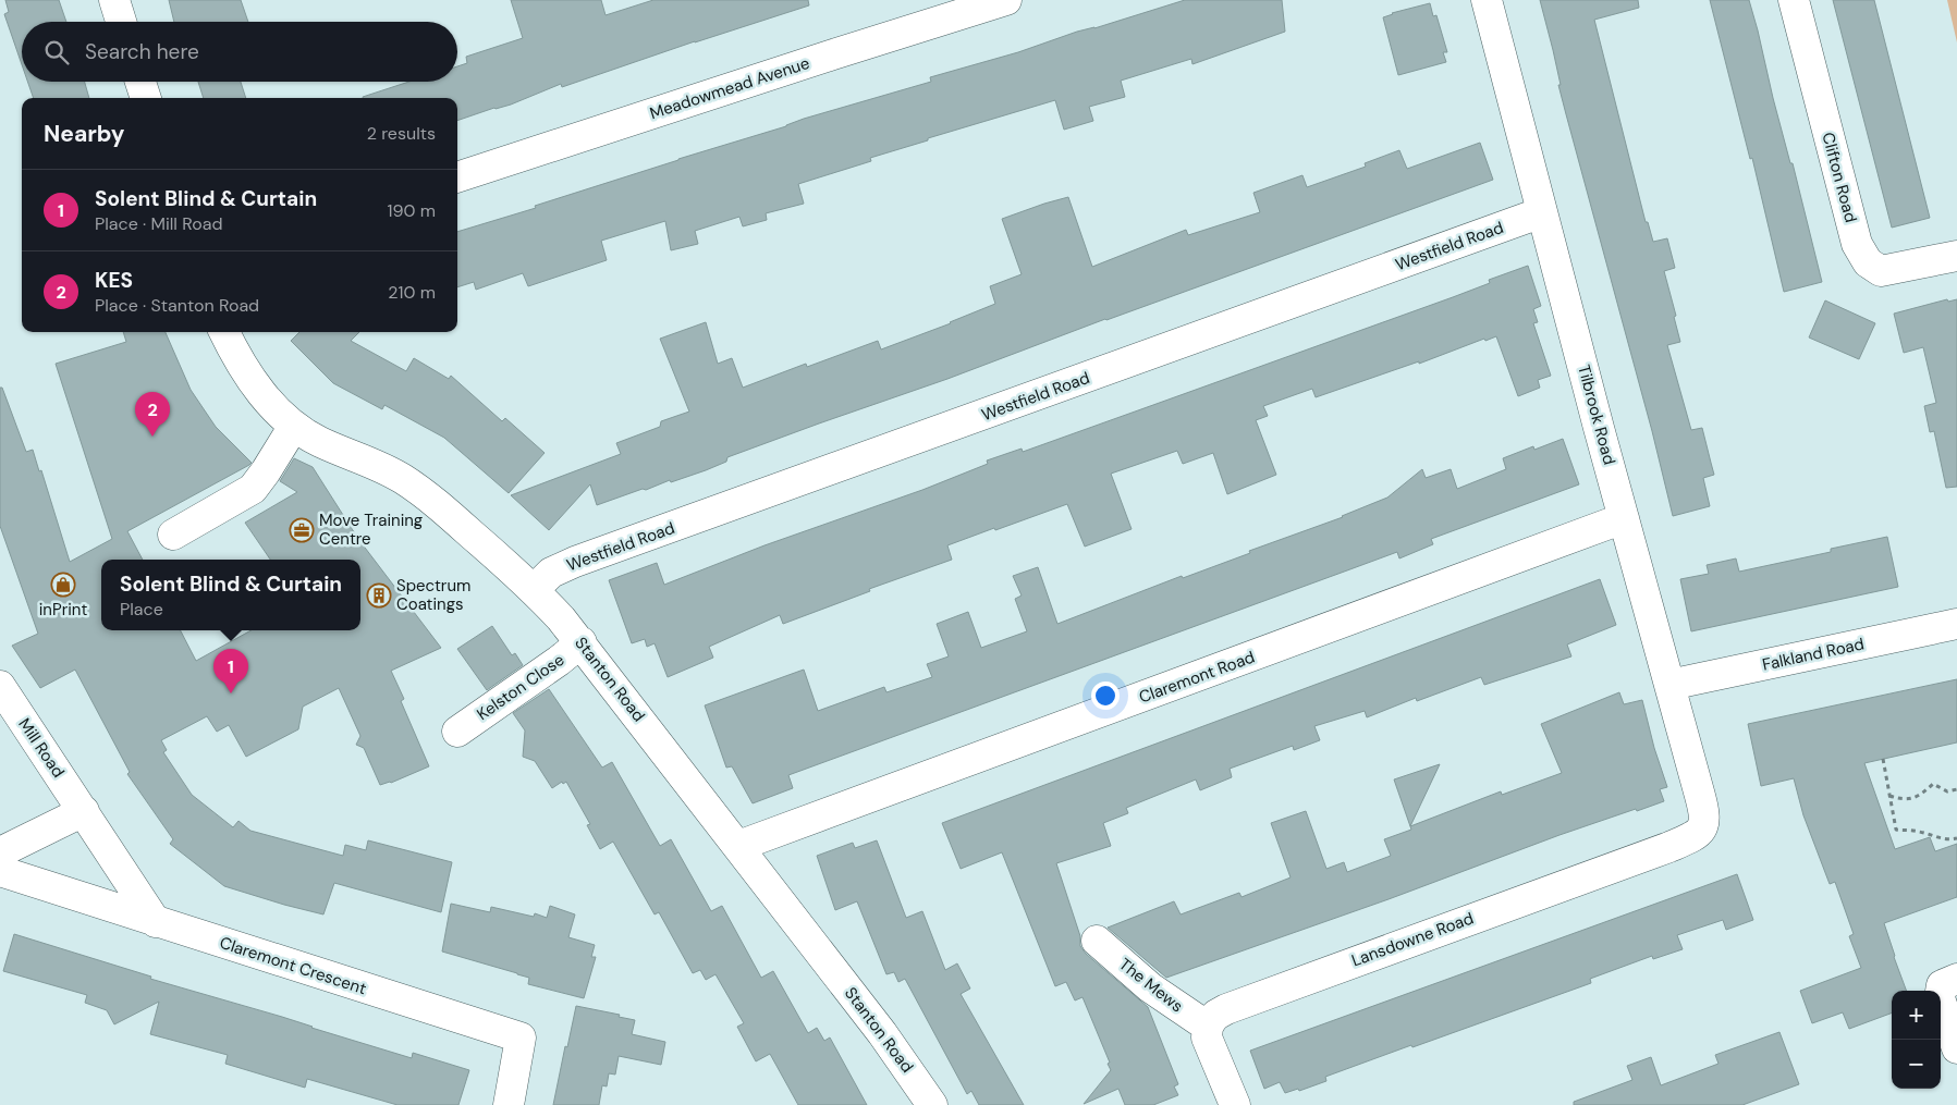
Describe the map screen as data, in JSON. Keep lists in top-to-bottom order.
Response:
{
  "streets": {
    "street": [
      "Meadowmead Avenue",
      "Clifton Road",
      "Westfield Road",
      "Tilbrook Road",
      "Falkland Road",
      "Claremont Road",
      "Stanton Road",
      "Kelston Close",
      "Mill Road",
      "Lansdowne Road",
      "Claremont Crescent",
      "The Mews"
    ]
  },
  "crossings": [
    ["Westfield Road", "Tilbrook Road"],
    ["Westfield Road", "Stanton Road"],
    ["Tilbrook Road", "Falkland Road"],
    ["Tilbrook Road", "Claremont Road"],
    ["Tilbrook Road", "Lansdowne Road"],
    ["Claremont Road", "Stanton Road"],
    ["Stanton Road", "Kelston Close"],
    ["Mill Road", "Claremont Crescent"],
    ["Lansdowne Road", "The Mews"]
  ],
  "places": {
    "office": ["Move Training Centre"],
    "shop": ["inPrint"],
    "building": ["Spectrum Coatings"]
  },
  "page": {
    "search": "Search here",
    "heading": ["Nearby", "2 results"],
    "list": [
      {
        "mark": "1",
        "name": "Solent Blind & Curtain",
        "note": "Place · Mill Road",
        "value": "190 m"
      },
      {
        "mark": "2",
        "name": "KES",
        "note": "Place · Stanton Road",
        "value": "210 m"
      }
    ],
    "pins": ["2", "1"],
    "popup": ["Solent Blind & Curtain", "Place"],
    "map_buttons": ["+", "−"]
  }
}
